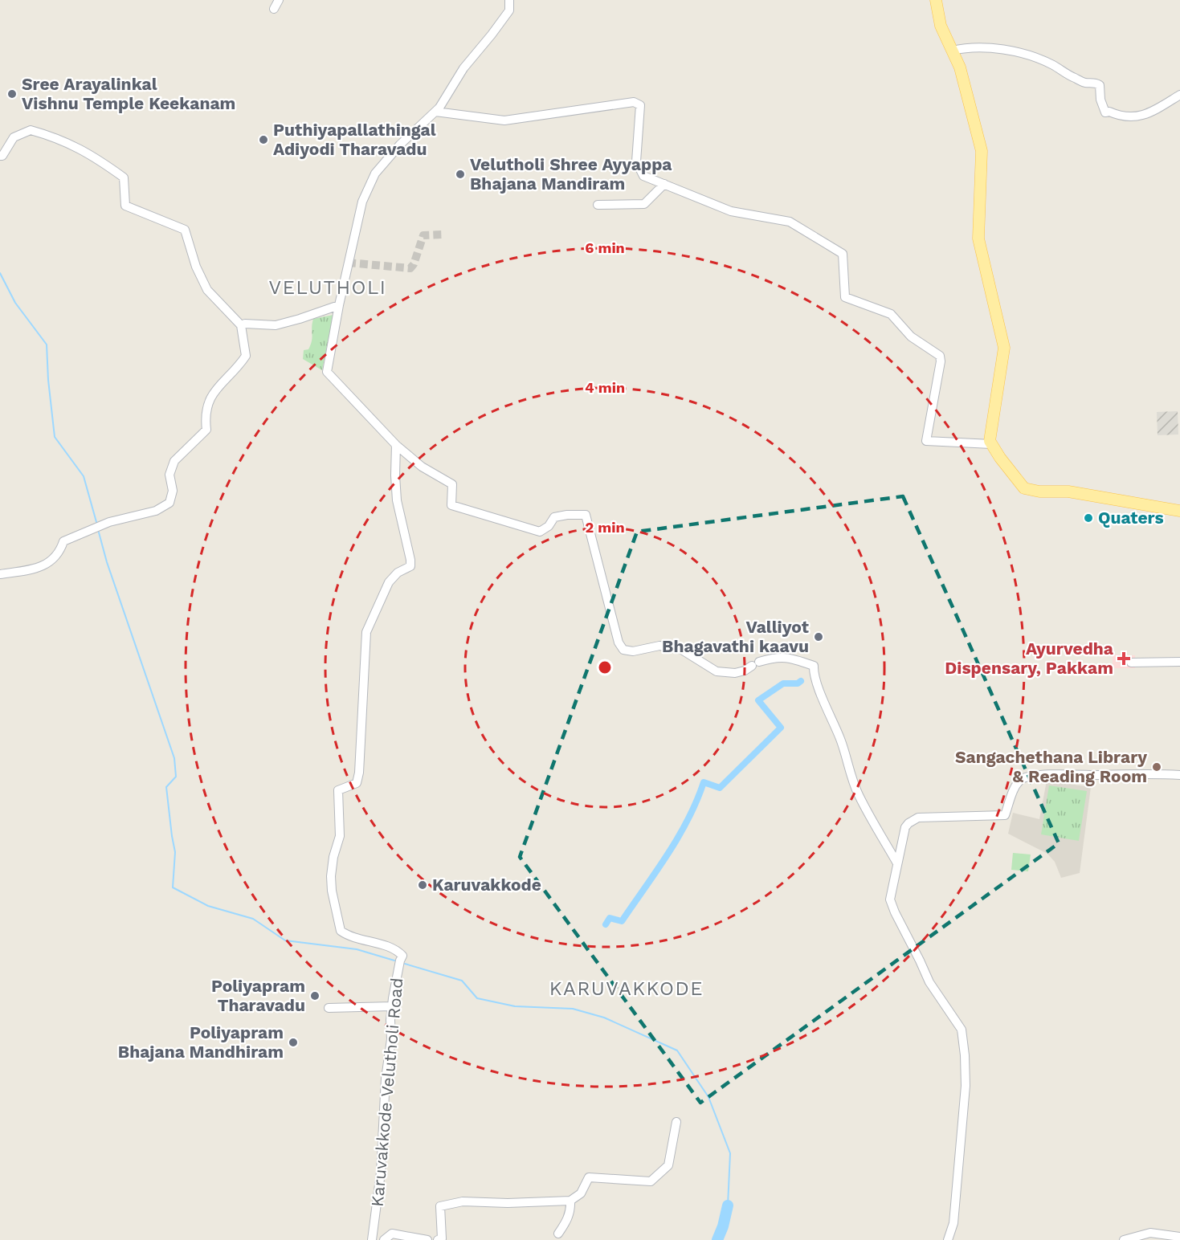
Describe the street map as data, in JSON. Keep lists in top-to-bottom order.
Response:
{
  "streets": {
    "street": ["Karuvakkode Velutholi Road"]
  },
  "districts": ["VELUTHOLI", "KARUVAKKODE"],
  "places": {
    "other": [
      "Sree Arayalinkal Vishnu Temple Keekanam",
      "Puthiyapallathingal Adiyodi Tharavadu",
      "Velutholi Shree Ayyappa Bhajana Mandiram",
      "Quaters",
      "Valliyot Bhagavathi kaavu",
      "Sangachethana Library & Reading Room",
      "Karuvakkode",
      "Poliyapram Tharavadu",
      "Poliyapram Bhajana Mandhiram"
    ],
    "health": ["Ayurvedha Dispensary, Pakkam"]
  },
  "rings": ["6 min", "4 min", "2 min"]
}
